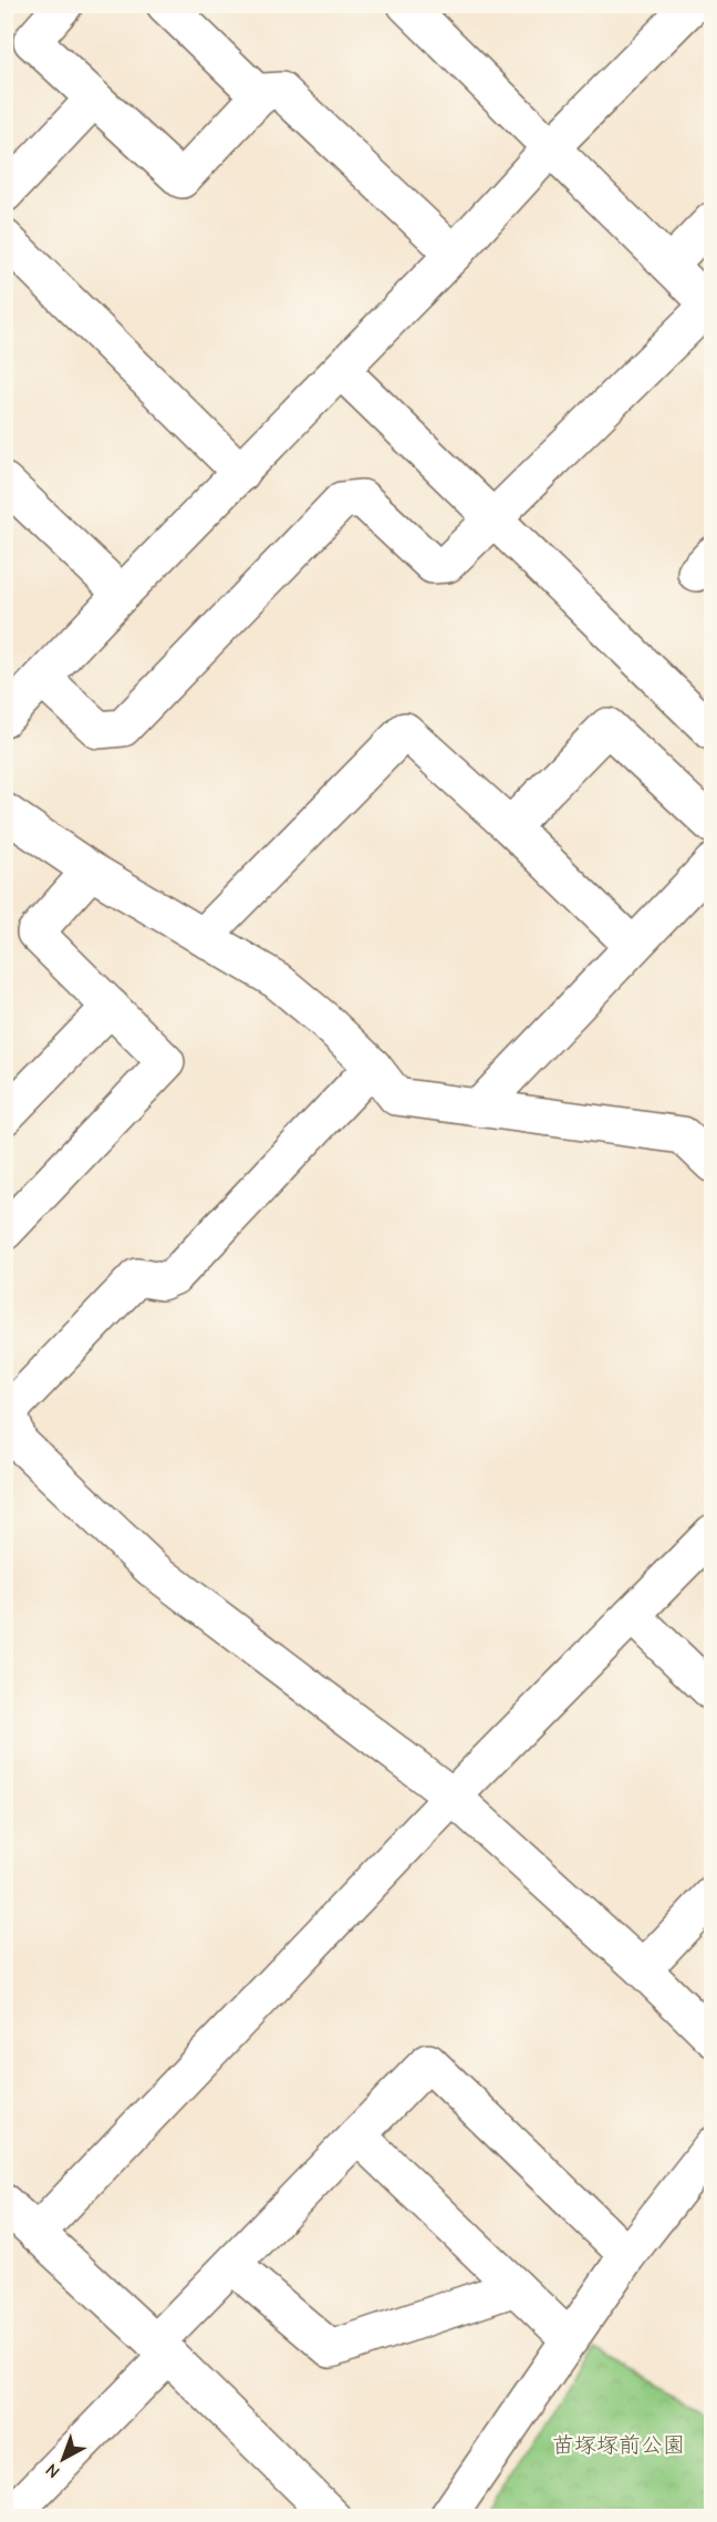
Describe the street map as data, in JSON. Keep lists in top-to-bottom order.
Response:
{
  "parks": ["苗塚塚前公園"],
  "north": "bottom left"
}
